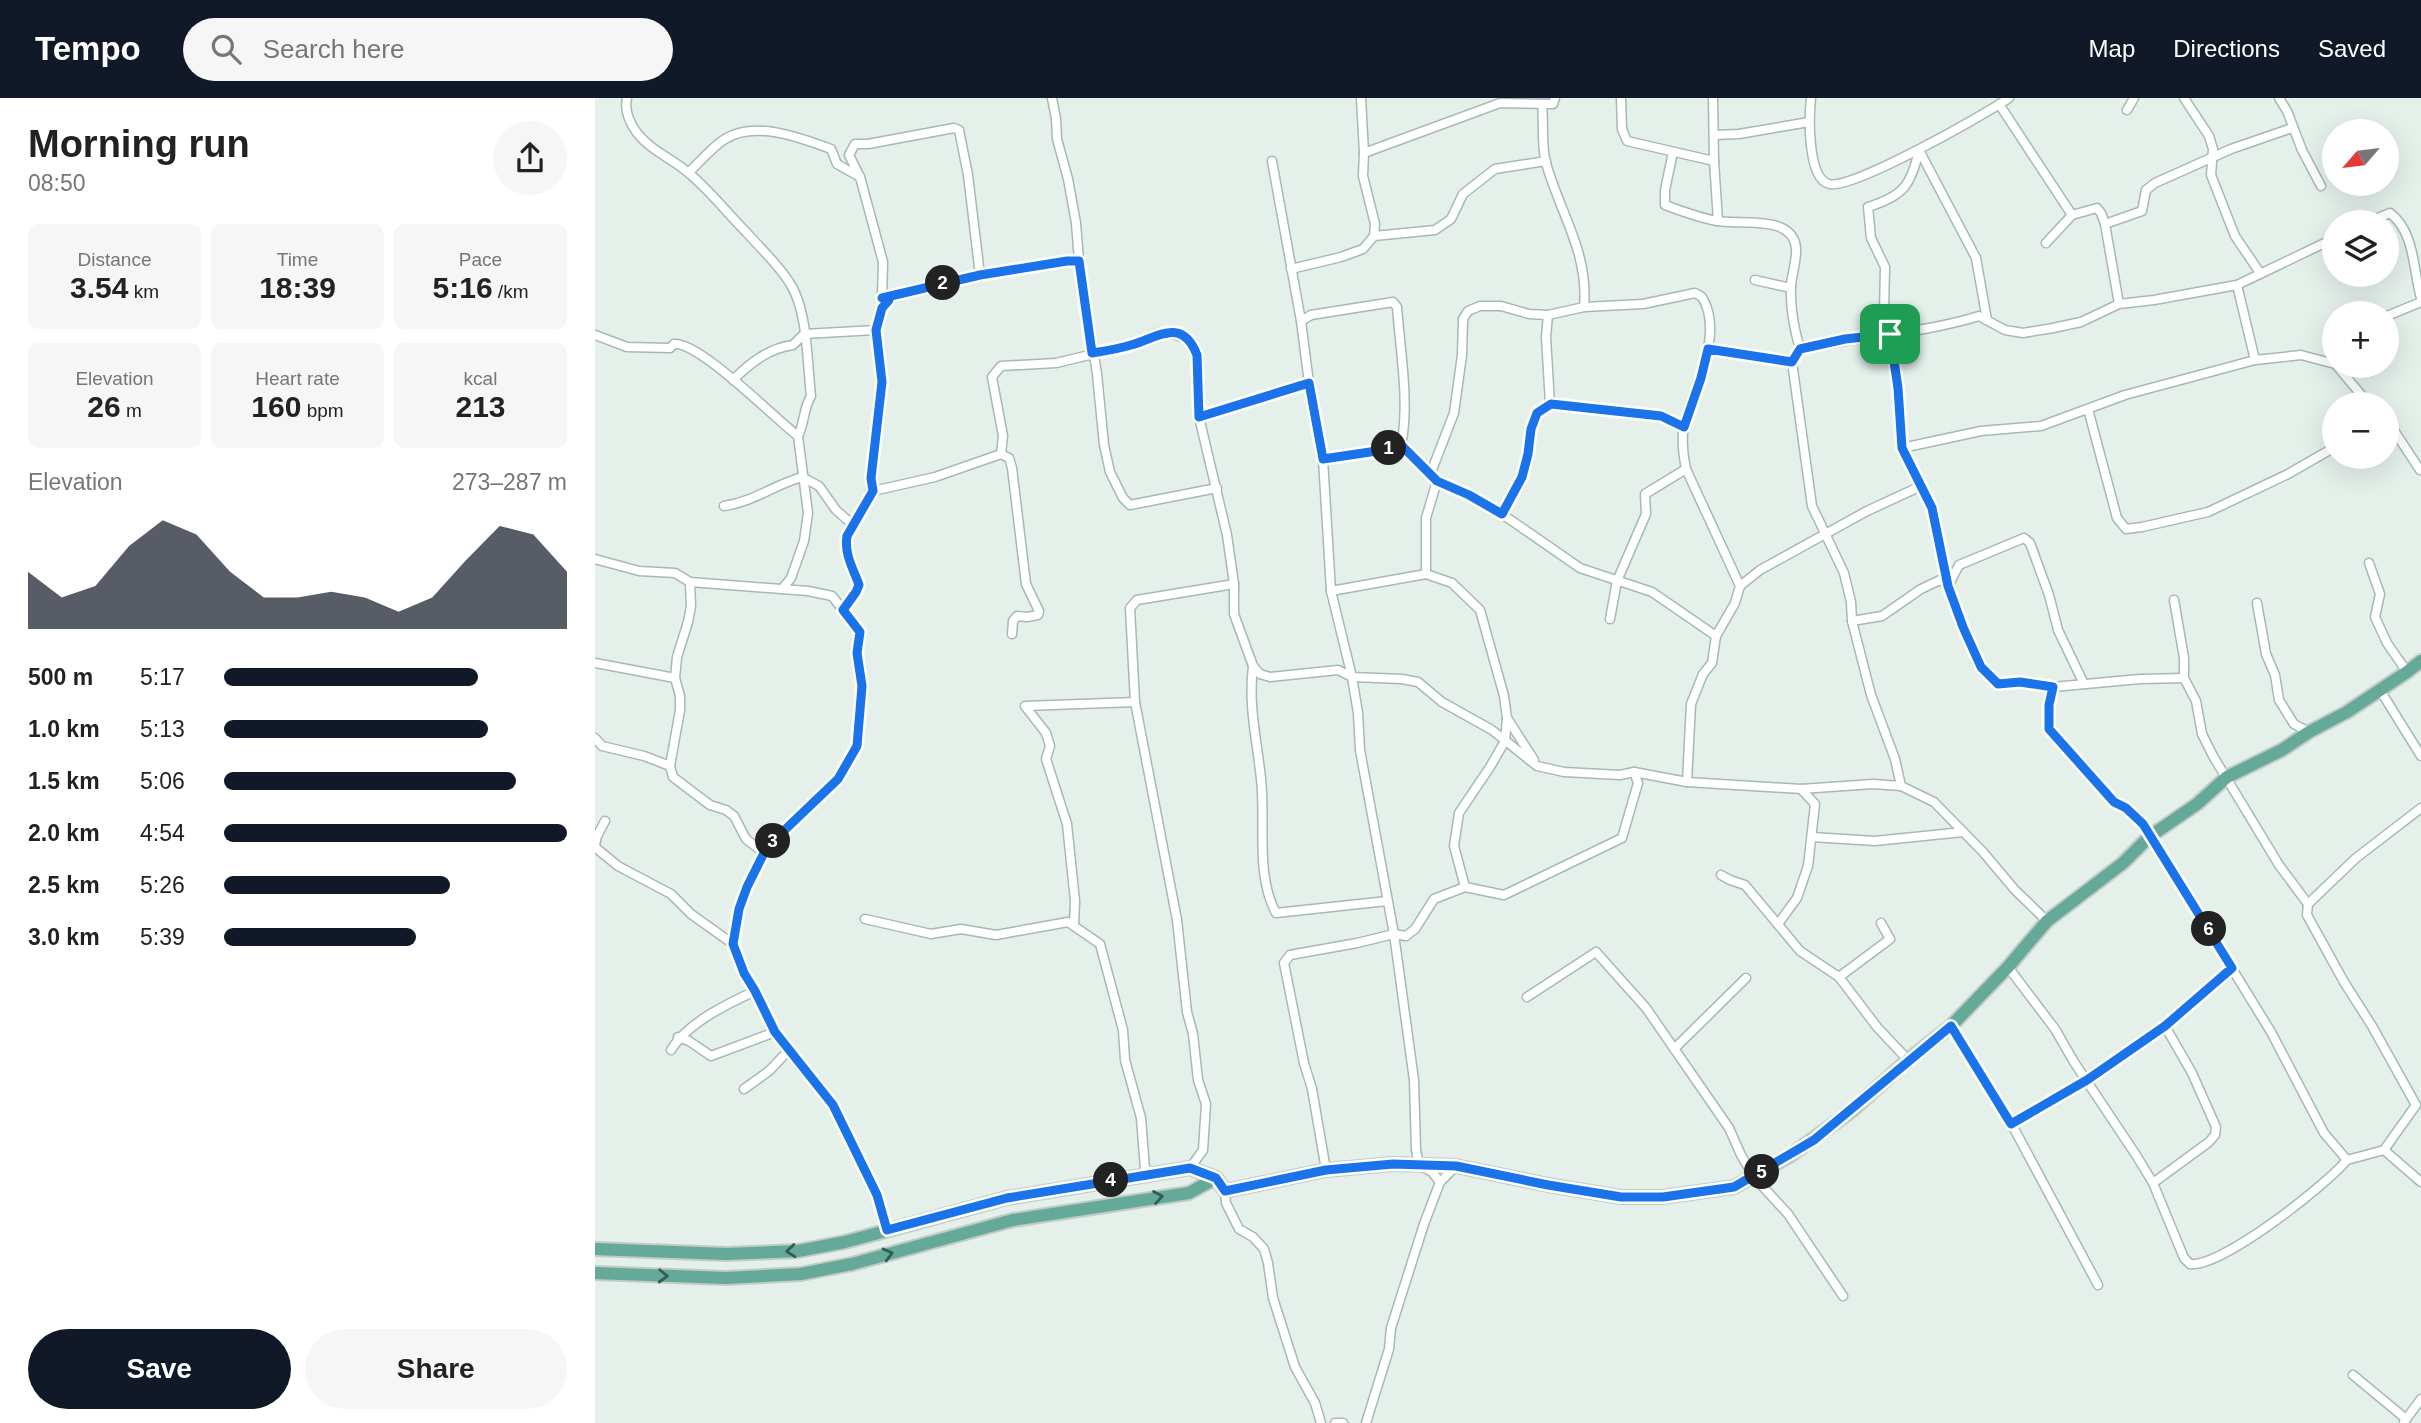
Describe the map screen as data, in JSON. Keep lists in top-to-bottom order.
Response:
{
  "north": "bottom left",
  "page": {
    "header": "Tempo",
    "search": "Search here",
    "nav": ["Map", "Directions", "Saved"],
    "heading": ["Morning run", "08:50"],
    "map_buttons": ["+", "−"],
    "stats": [
      ["Distance", "3.54 km"],
      ["Time", "18:39"],
      ["Pace", "5:16 /km"],
      ["Elevation", "26 m"],
      ["Heart rate", "160 bpm"],
      ["kcal", "213"]
    ],
    "pins": [
      "2",
      "1",
      "3",
      "6",
      "5",
      "4"
    ],
    "chart": ["Elevation", "273–287 m"],
    "list": [
      {
        "name": "500 m",
        "note": "5:17"
      },
      {
        "name": "1.0 km",
        "note": "5:13"
      },
      {
        "name": "1.5 km",
        "note": "5:06"
      },
      {
        "name": "2.0 km",
        "note": "4:54"
      },
      {
        "name": "2.5 km",
        "note": "5:26"
      },
      {
        "name": "3.0 km",
        "note": "5:39"
      }
    ],
    "buttons": ["Save", "Share"]
  }
}
